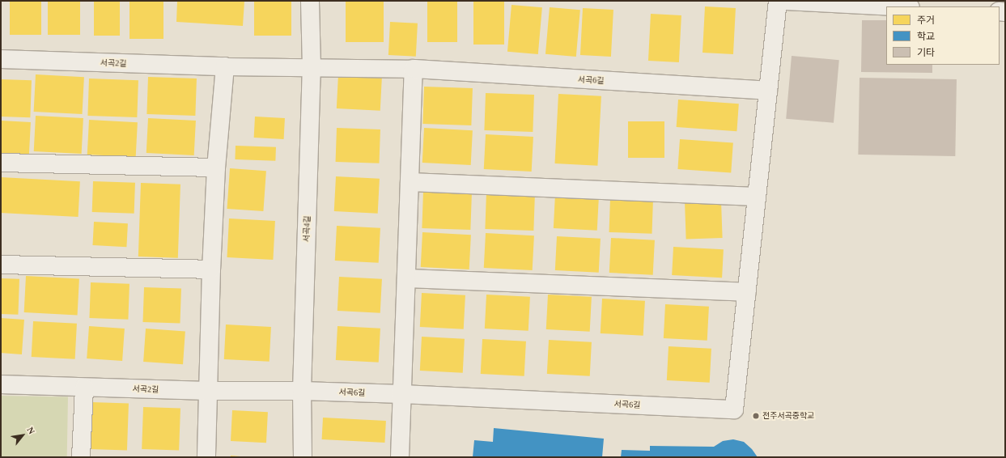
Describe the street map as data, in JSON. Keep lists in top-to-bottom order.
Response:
{
  "streets": {
    "street": ["서곡2길", "서곡6길", "서곡4길"]
  },
  "crossings": [
    ["서곡2길", "서곡6길"],
    ["서곡2길", "서곡4길"],
    ["서곡6길", "서곡4길"]
  ],
  "places": ["전주서곡중학교"],
  "legend": ["주거", "학교", "기타"],
  "north": "top right"
}
